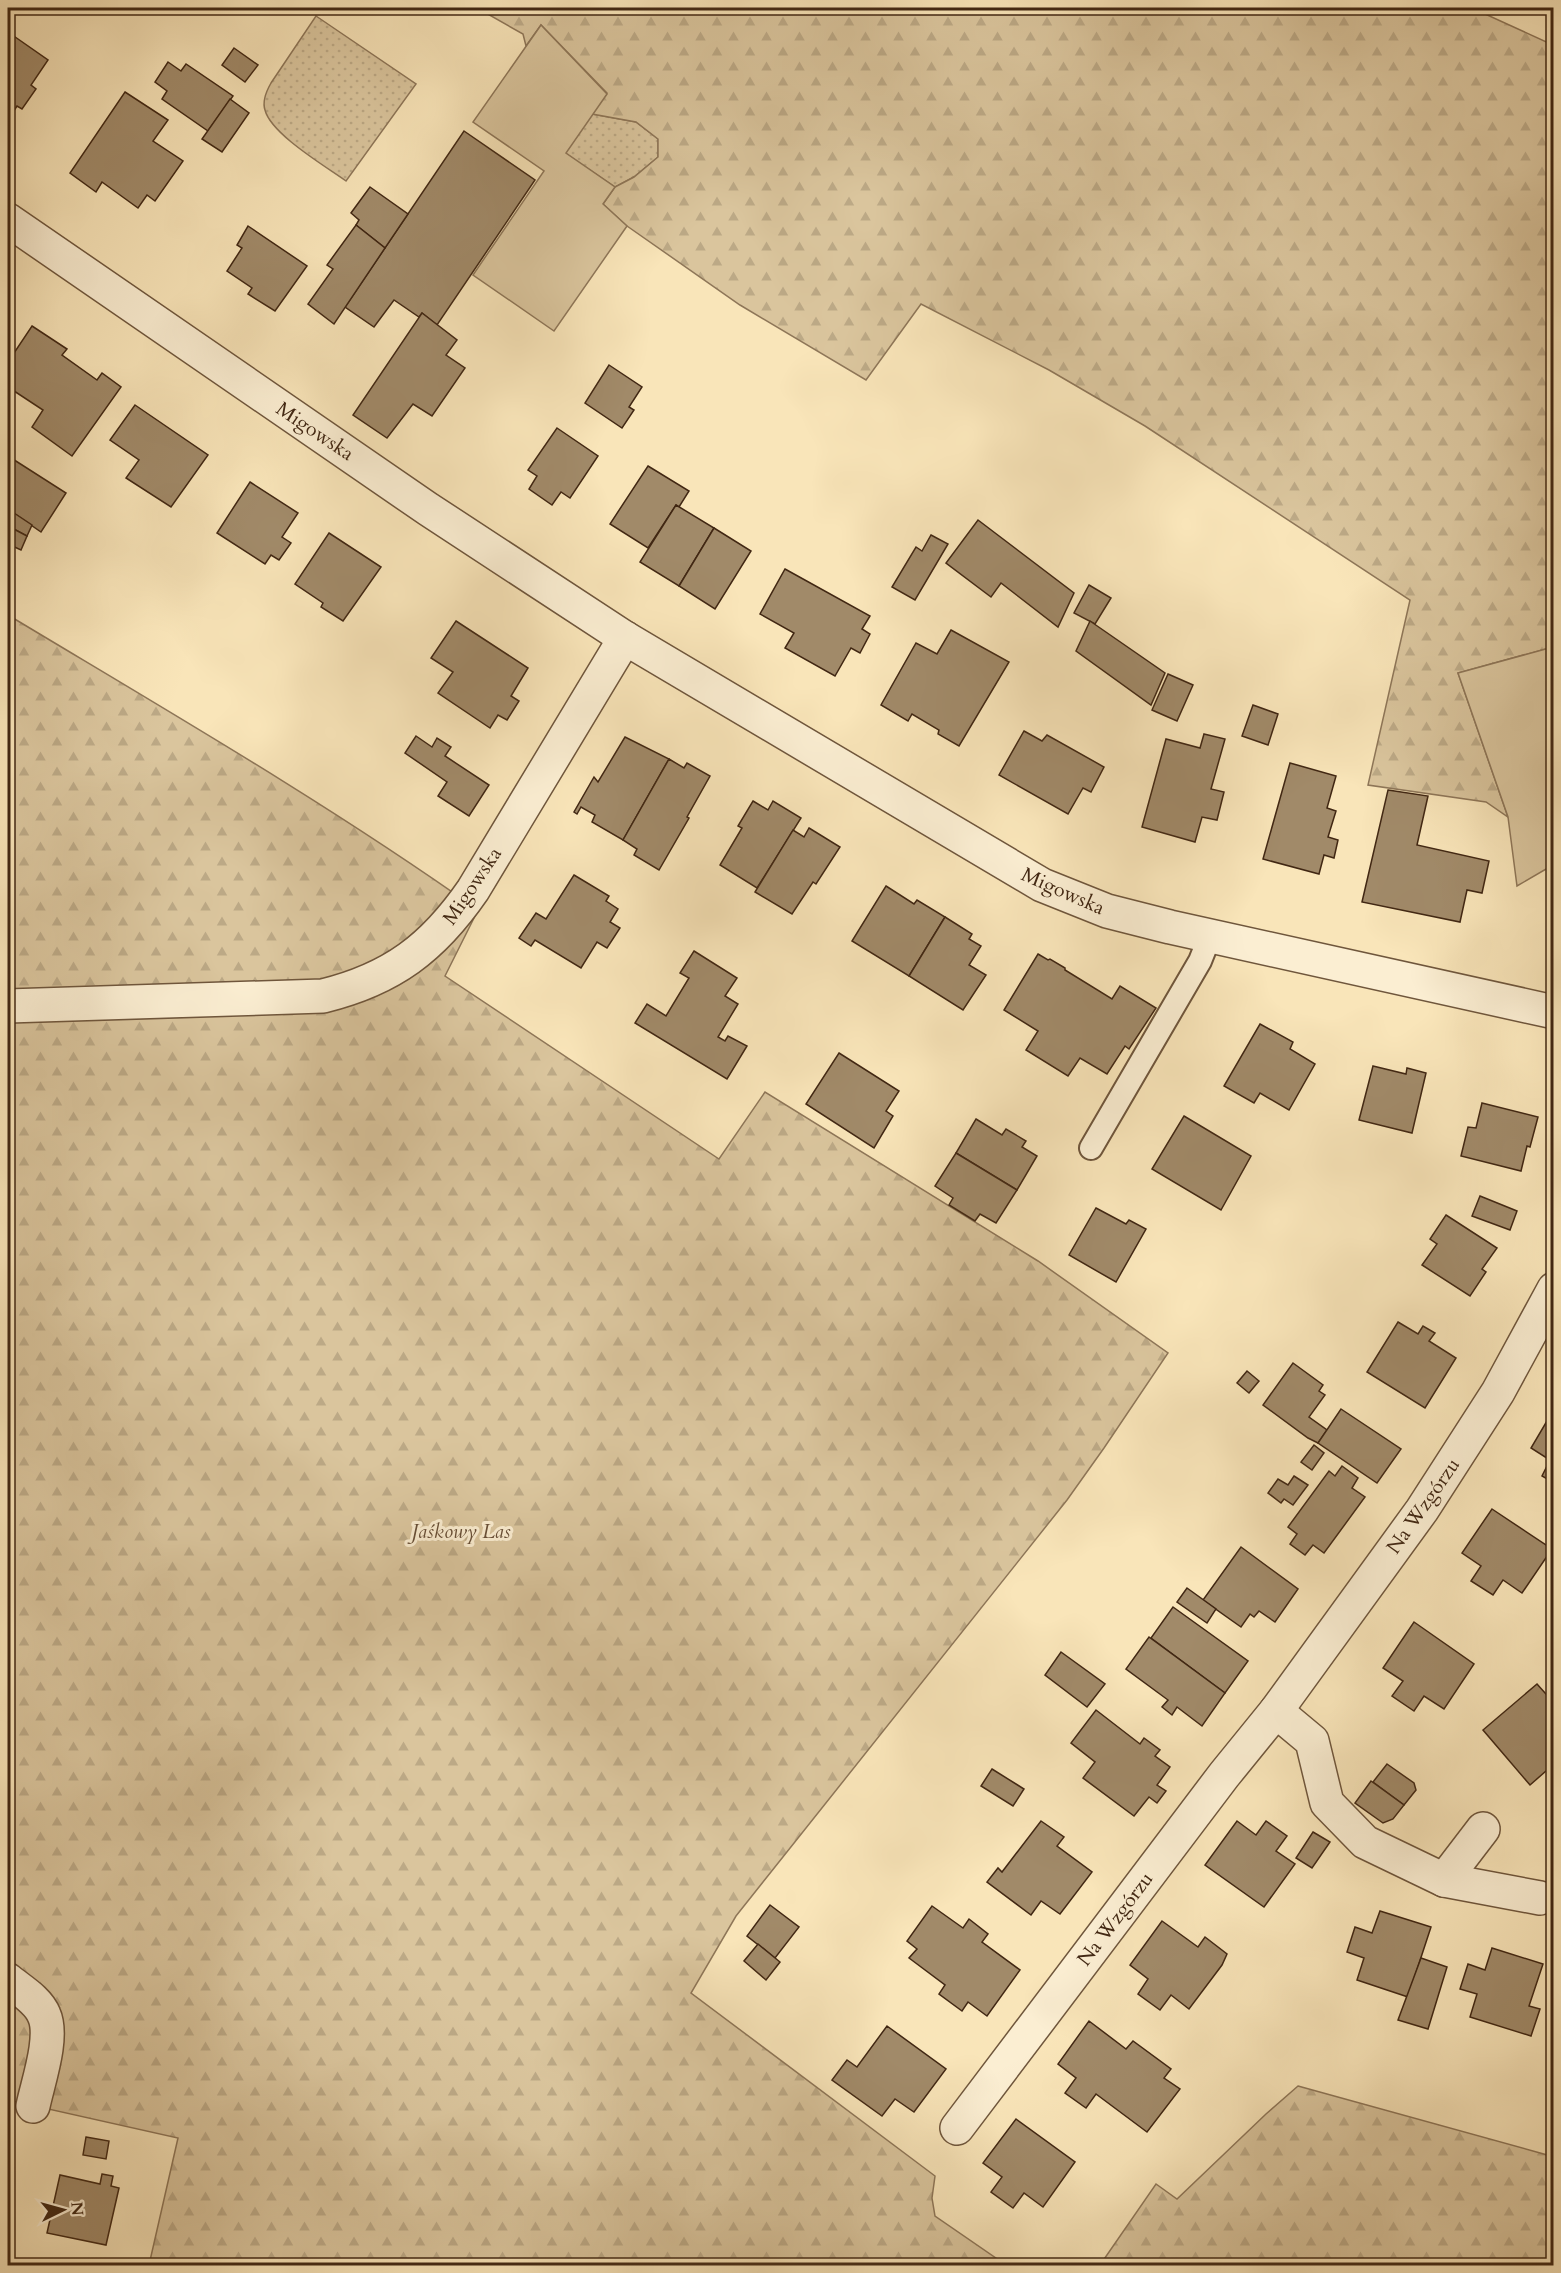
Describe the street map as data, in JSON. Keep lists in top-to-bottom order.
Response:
{
  "streets": {
    "street": ["Migowska", "Na Wzgórzu"]
  },
  "parks": ["Jaśkowy Las"],
  "north": "right"
}
